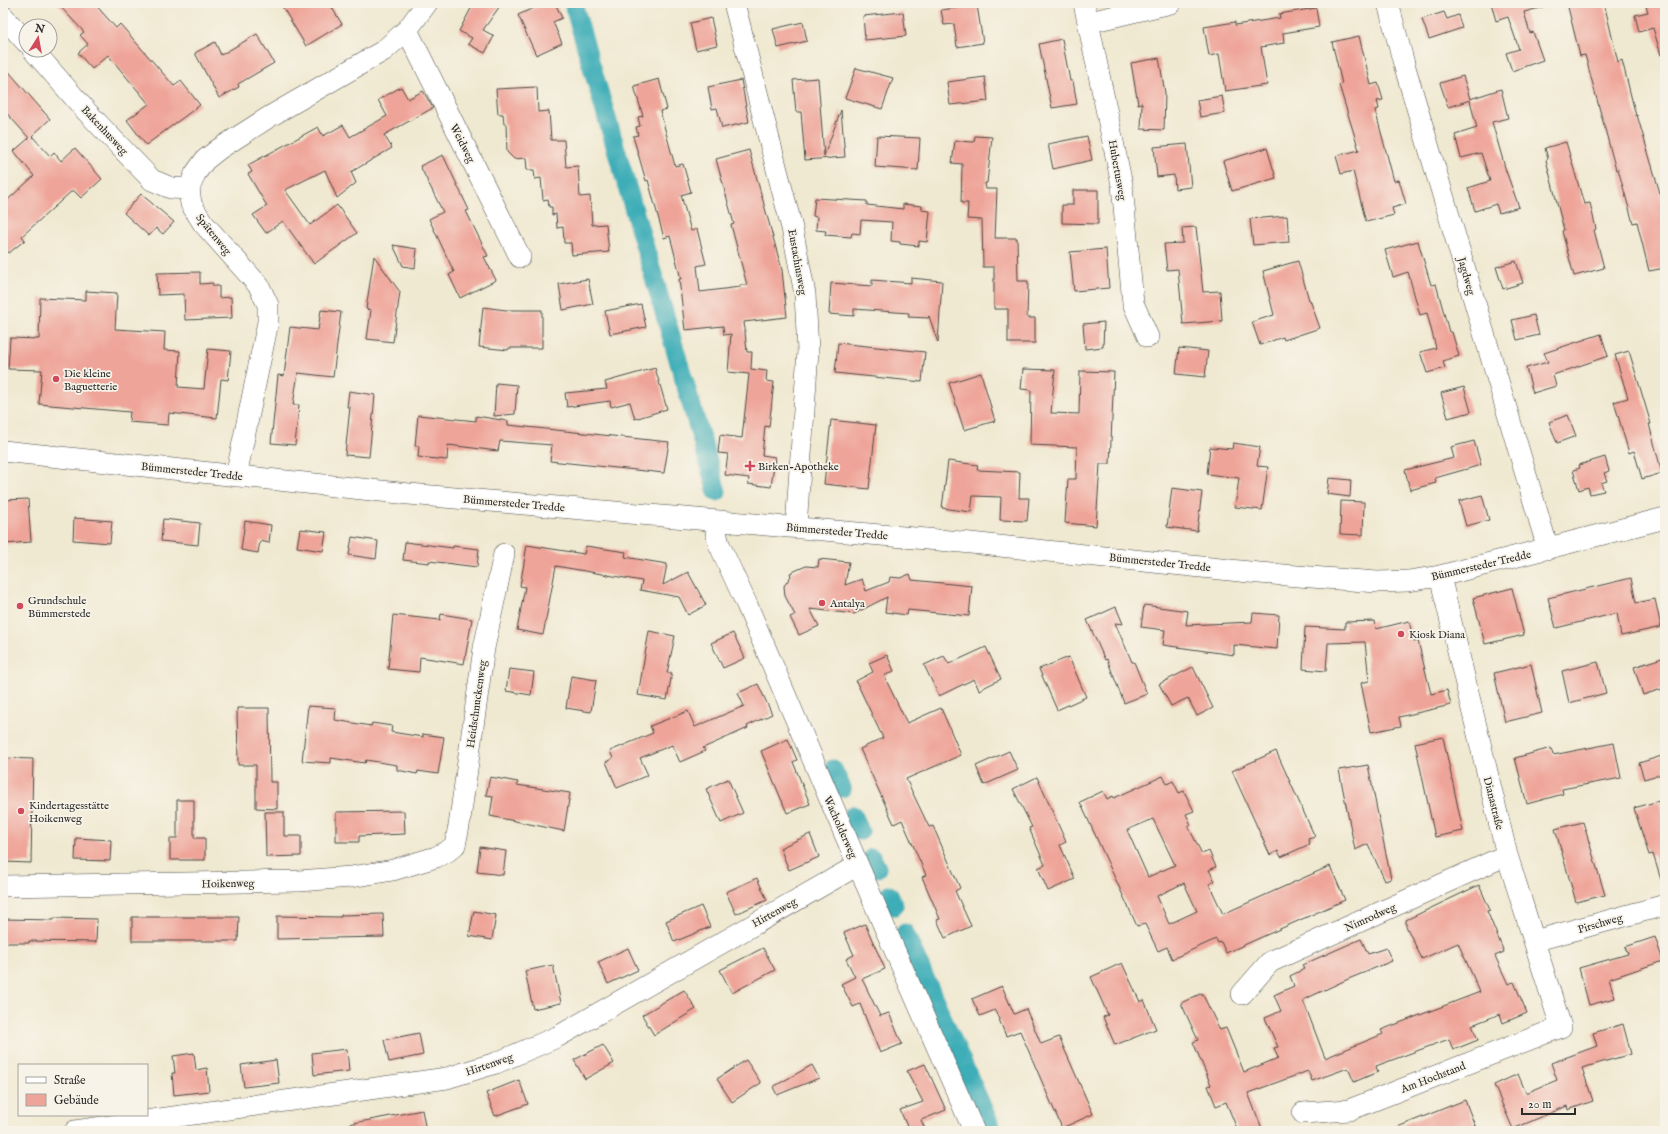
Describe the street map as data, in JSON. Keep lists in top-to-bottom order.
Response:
{
  "streets": {
    "street": [
      "Bakenhusweg",
      "Weidweg",
      "Hubertusweg",
      "Spätenweg",
      "Eustachiusweg",
      "Jagdweg",
      "Bümmersteder Tredde",
      "Heidschnuckenweg",
      "Dianastraße",
      "Wacholderweg",
      "Hoikenweg",
      "Hirtenweg",
      "Nimrodweg",
      "Pirschweg",
      "Am Hochstand"
    ]
  },
  "crossings": [
    ["Bakenhusweg", "Spätenweg"],
    ["Spätenweg", "Bümmersteder Tredde"],
    ["Eustachiusweg", "Bümmersteder Tredde"],
    ["Jagdweg", "Bümmersteder Tredde"],
    ["Bümmersteder Tredde", "Dianastraße"],
    ["Bümmersteder Tredde", "Wacholderweg"],
    ["Heidschnuckenweg", "Hoikenweg"],
    ["Dianastraße", "Nimrodweg"],
    ["Dianastraße", "Pirschweg"],
    ["Dianastraße", "Am Hochstand"],
    ["Wacholderweg", "Hirtenweg"]
  ],
  "places": {
    "other": [
      "Die kleine Baguetterie",
      "Antalya",
      "Grundschule Bümmerstede",
      "Kiosk Diana",
      "Kindertagesstätte Hoikenweg"
    ],
    "health": ["Birken-Apotheke"]
  },
  "legend": ["Straße", "Gebäude"],
  "scale_bar": "20 m",
  "north": "top"
}
